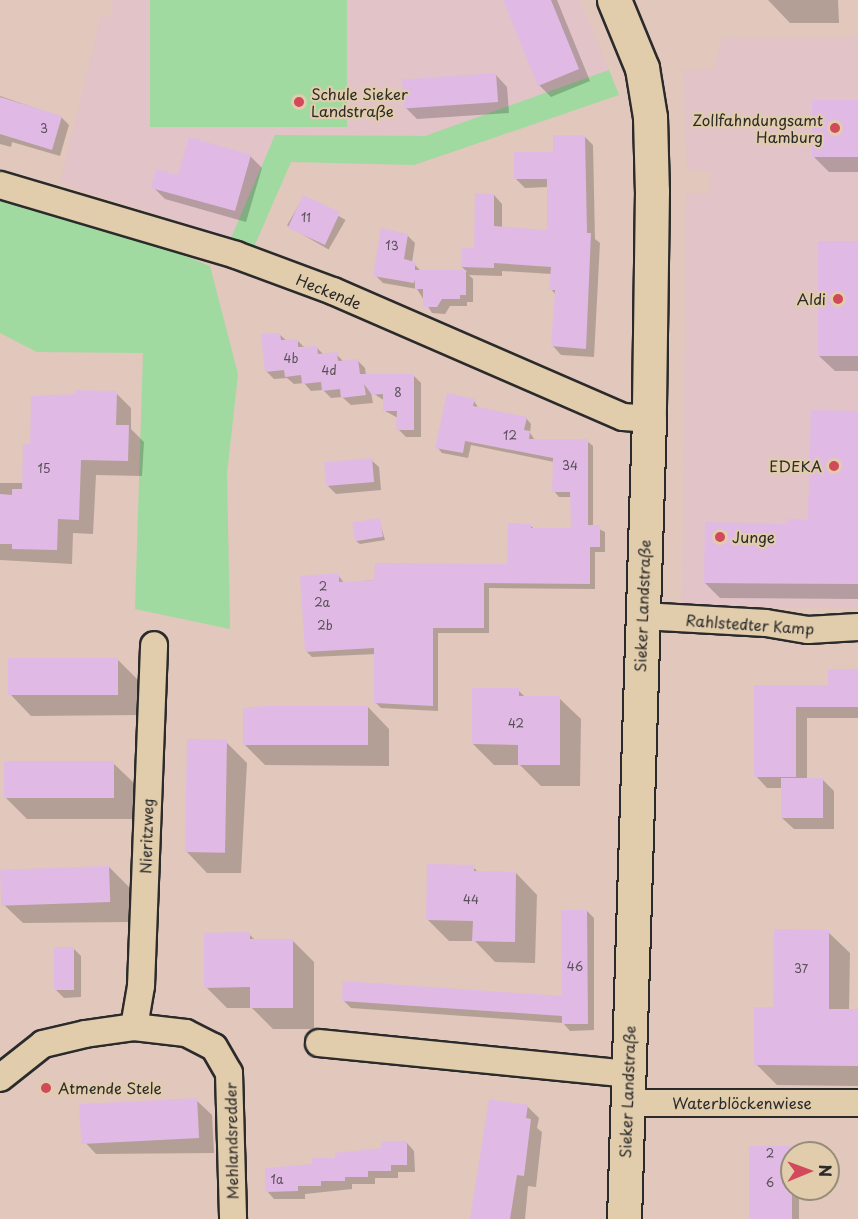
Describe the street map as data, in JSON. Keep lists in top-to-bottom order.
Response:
{
  "streets": {
    "main road": ["Sieker Landstraße"],
    "street": [
      "Heckende",
      "Rahlstedter Kamp",
      "Nieritzweg",
      "Waterblöckenwiese",
      "Mehlandsredder"
    ]
  },
  "crossings": [
    ["Heckende", "Sieker Landstraße"],
    ["Sieker Landstraße", "Rahlstedter Kamp"],
    ["Sieker Landstraße", "Waterblöckenwiese"],
    ["Nieritzweg", "Mehlandsredder"]
  ],
  "places": [
    "Schule Sieker Landstraße",
    "Zollfahndungsamt Hamburg",
    "Aldi",
    "EDEKA",
    "Junge",
    "Atmende Stele"
  ],
  "house_numbers": [
    "3",
    "11",
    "13",
    "4b",
    "4d",
    "8",
    "12",
    "34",
    "15",
    "2",
    "2a",
    "2b",
    "42",
    "44",
    "46",
    "37",
    "2",
    "1a",
    "6"
  ],
  "north": "right"
}
